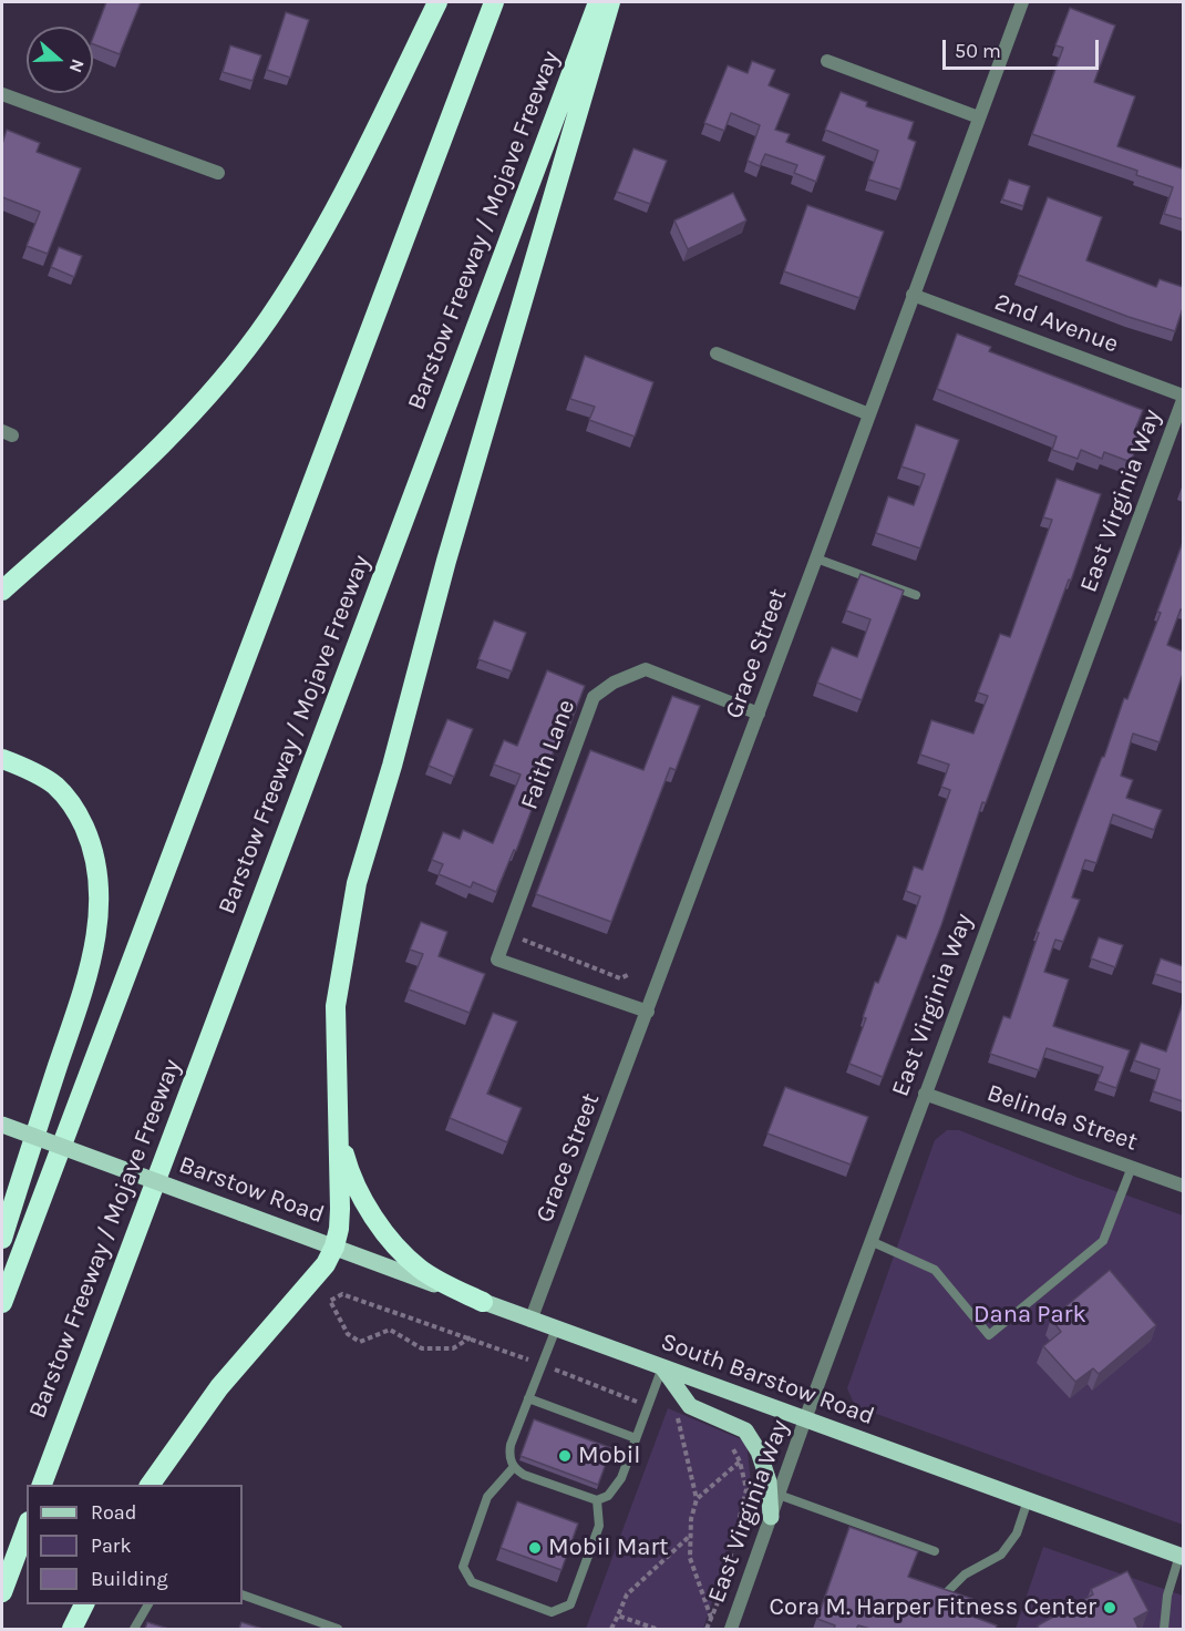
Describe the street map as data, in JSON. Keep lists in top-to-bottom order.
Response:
{
  "streets": {
    "highway": ["Barstow Freeway / Mojave Freeway"],
    "main road": ["Barstow Road", "South Barstow Road"],
    "street": [
      "2nd Avenue",
      "East Virginia Way",
      "Grace Street",
      "Faith Lane",
      "Belinda Street"
    ]
  },
  "crossings": [
    ["2nd Avenue", "East Virginia Way"],
    ["2nd Avenue", "Grace Street"],
    ["East Virginia Way", "Belinda Street"],
    ["East Virginia Way", "South Barstow Road"],
    ["Grace Street", "Faith Lane"],
    ["Grace Street", "South Barstow Road"],
    ["Barstow Road", "South Barstow Road"]
  ],
  "parks": ["Dana Park"],
  "places": ["Mobil", "Mobil Mart", "Cora M. Harper Fitness Center"],
  "legend": ["Road", "Park", "Building"],
  "scale_bar": "50 m",
  "north": "right"
}
